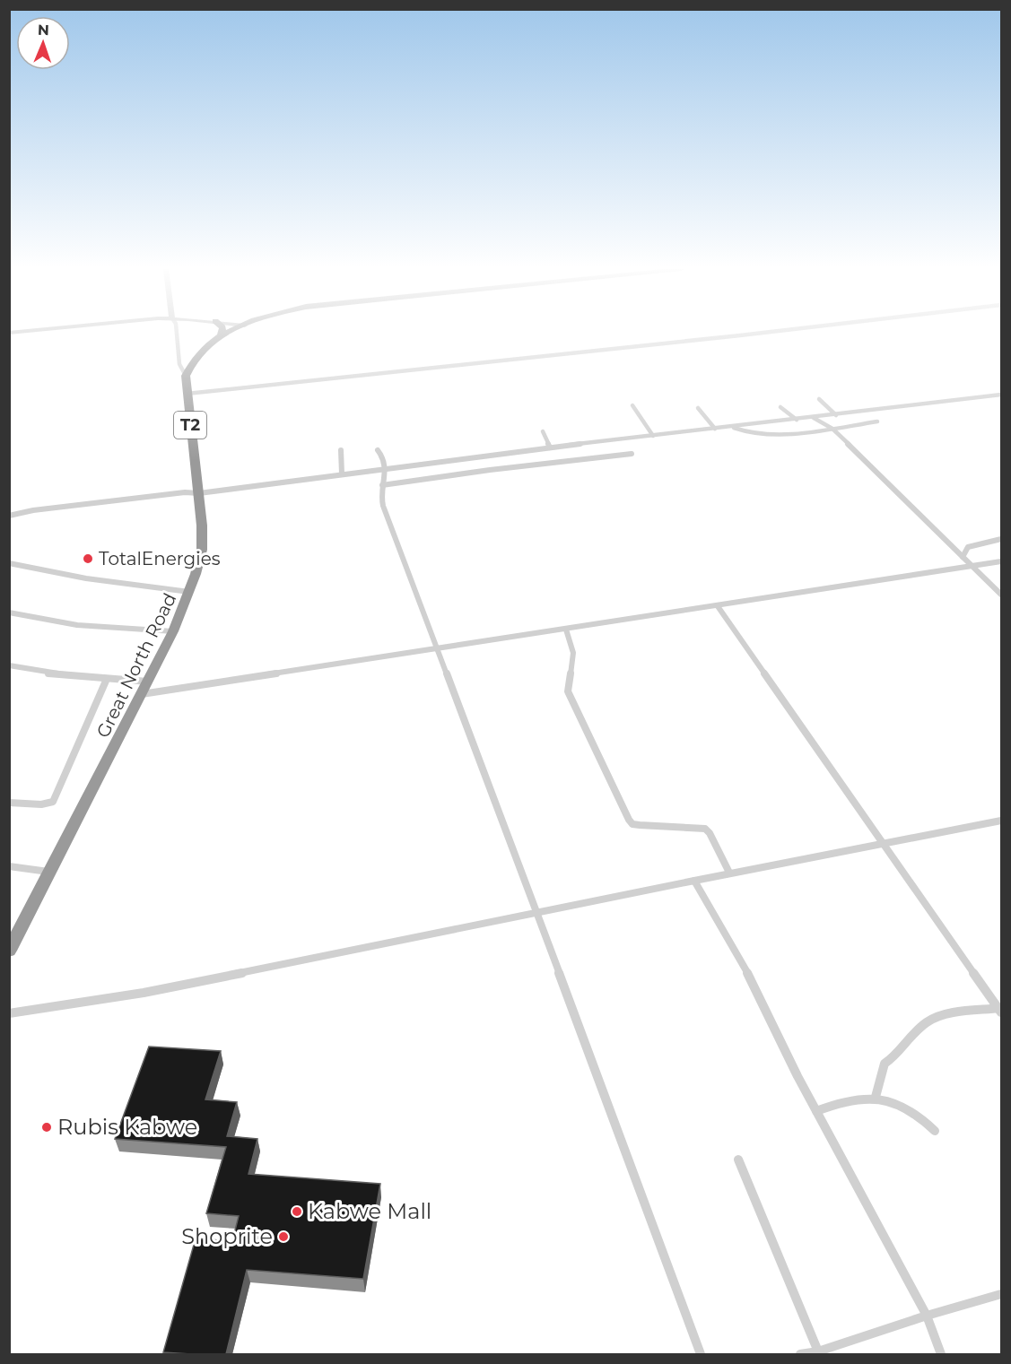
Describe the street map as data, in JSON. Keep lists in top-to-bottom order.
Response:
{
  "streets": {
    "highway": ["T2", "Great North Road"]
  },
  "places": [
    "TotalEnergies",
    "Rubis Kabwe",
    "Kabwe Mall",
    "Shoprite"
  ],
  "north": "top"
}
